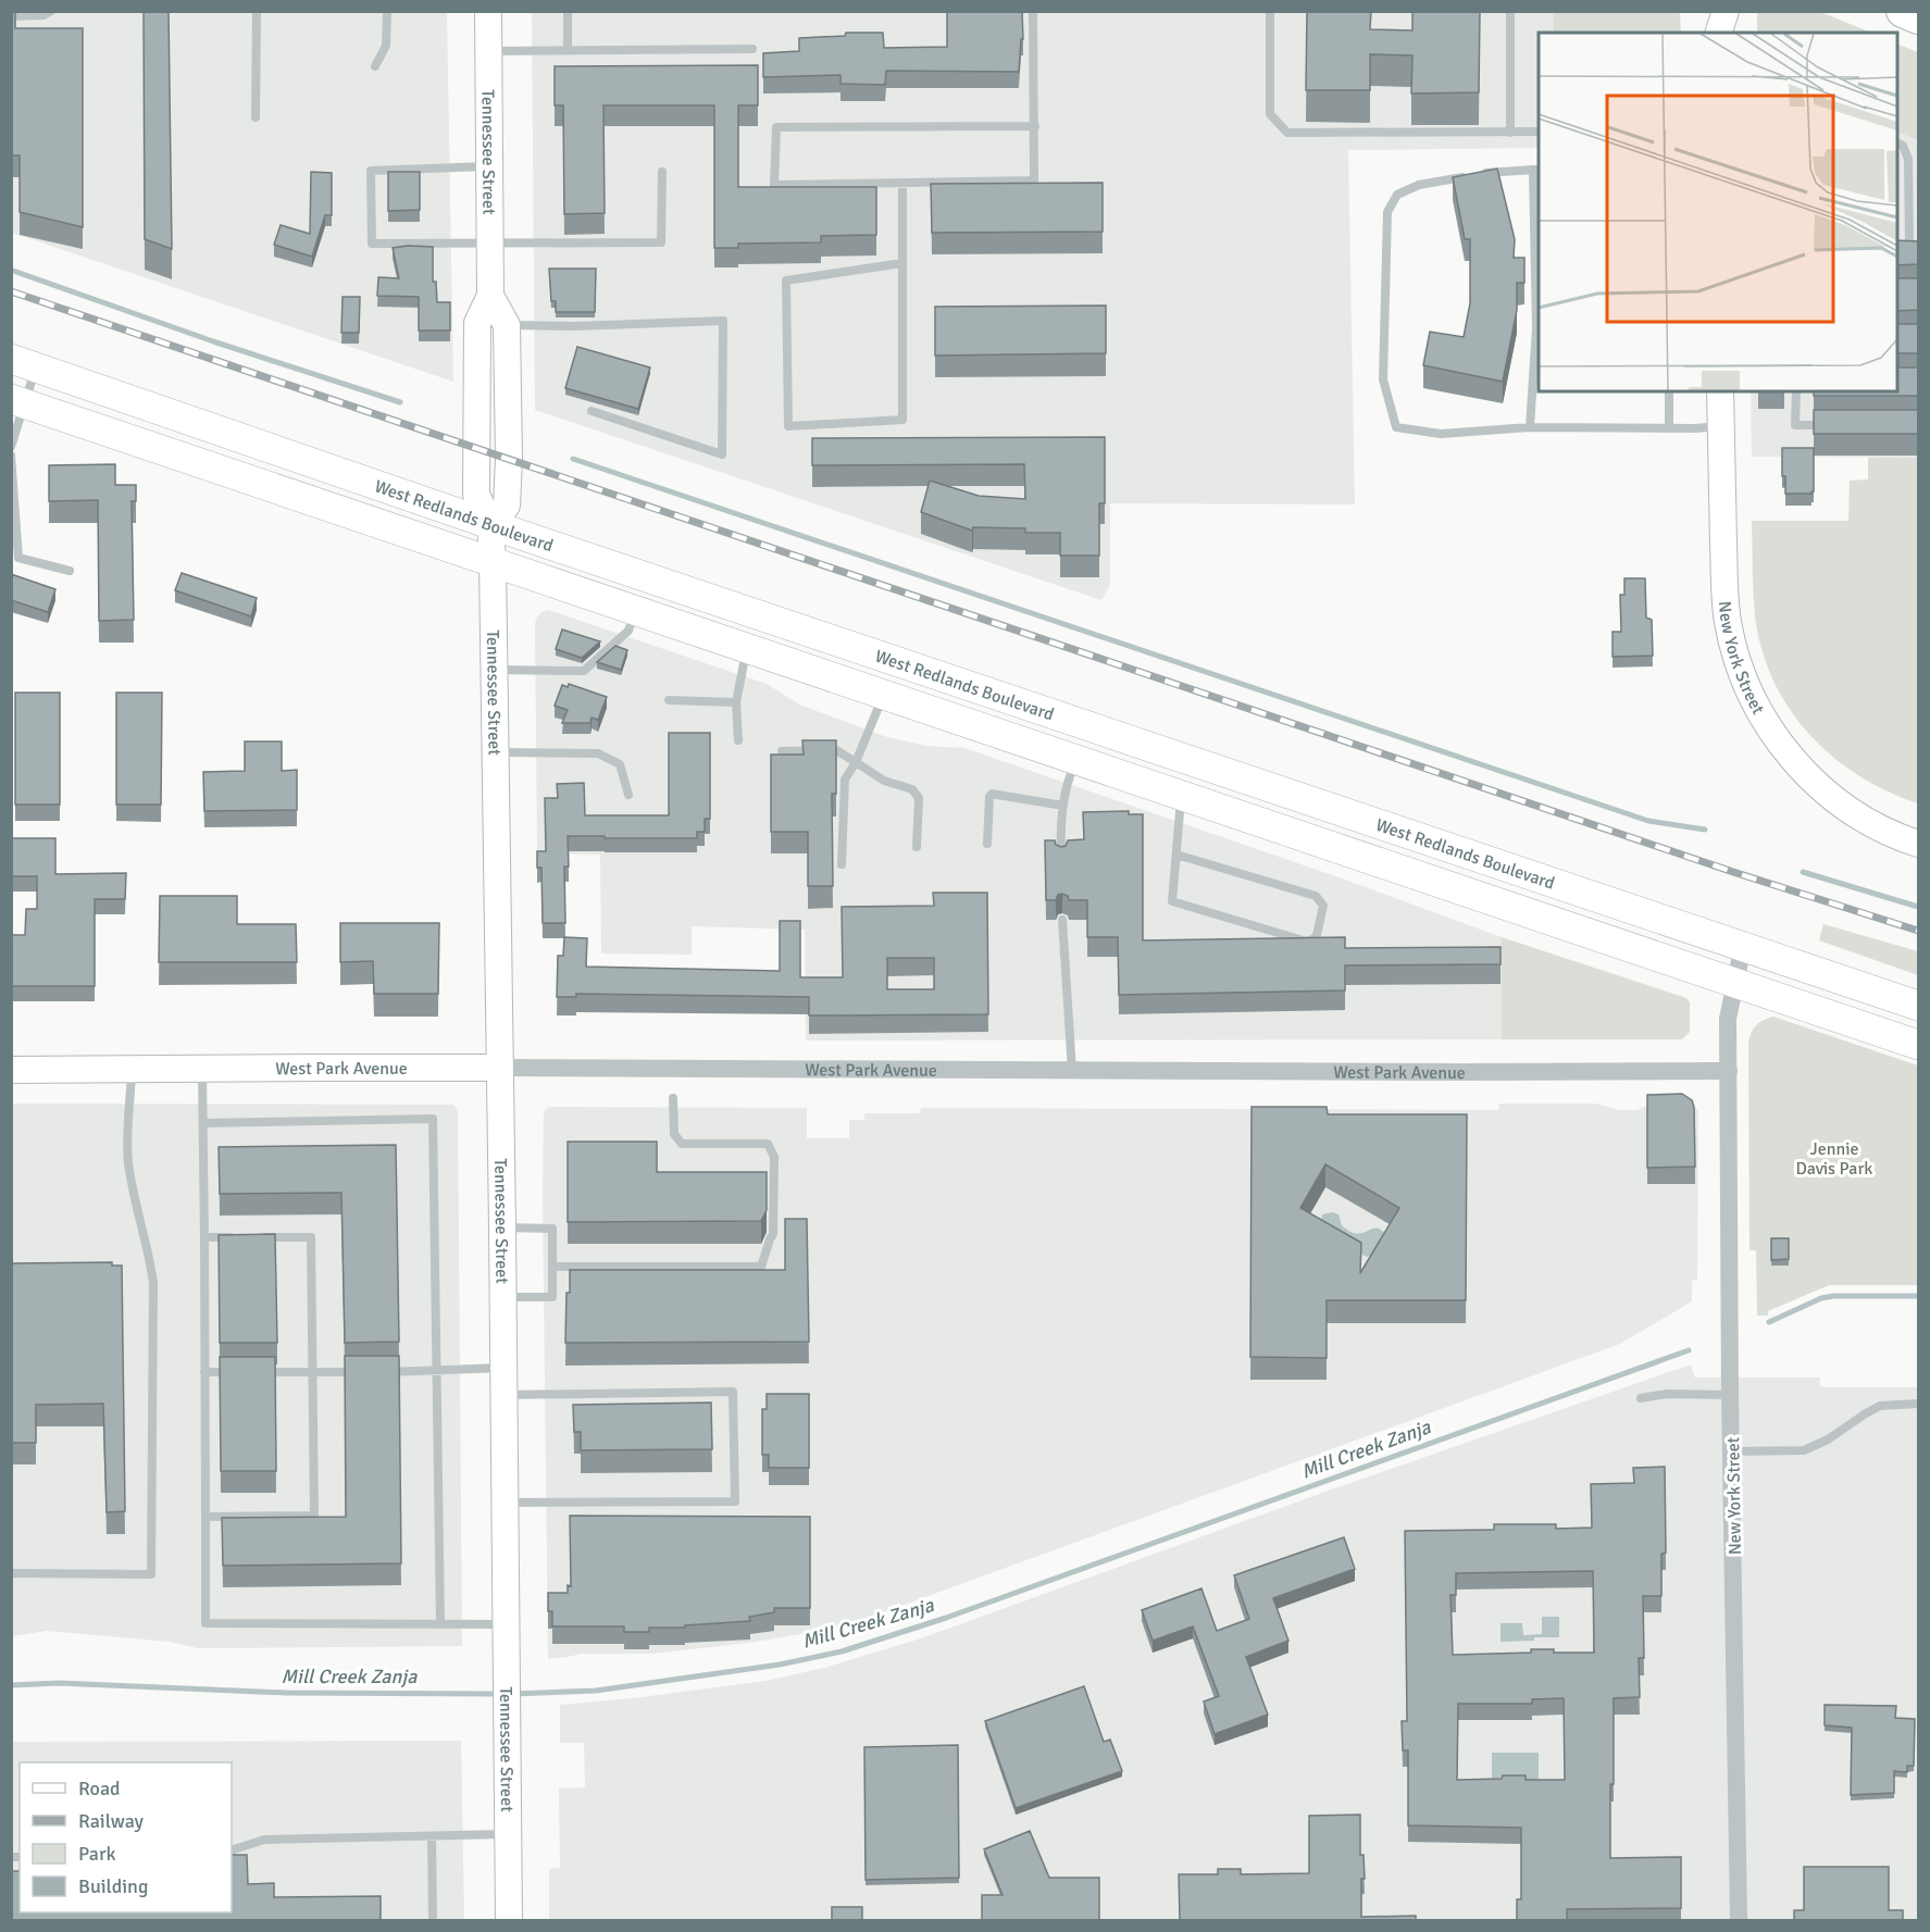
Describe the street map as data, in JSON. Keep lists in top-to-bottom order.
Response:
{
  "streets": {
    "main road": [
      "Tennessee Street",
      "West Redlands Boulevard",
      "New York Street",
      "West Park Avenue"
    ]
  },
  "crossings": [
    ["Tennessee Street", "West Redlands Boulevard"],
    ["Tennessee Street", "West Park Avenue"],
    ["West Redlands Boulevard", "New York Street"],
    ["New York Street", "West Park Avenue"]
  ],
  "water": ["Mill Creek Zanja"],
  "parks": ["Jennie Davis Park"],
  "legend": [
    "Road",
    "Railway",
    "Park",
    "Building"
  ]
}
